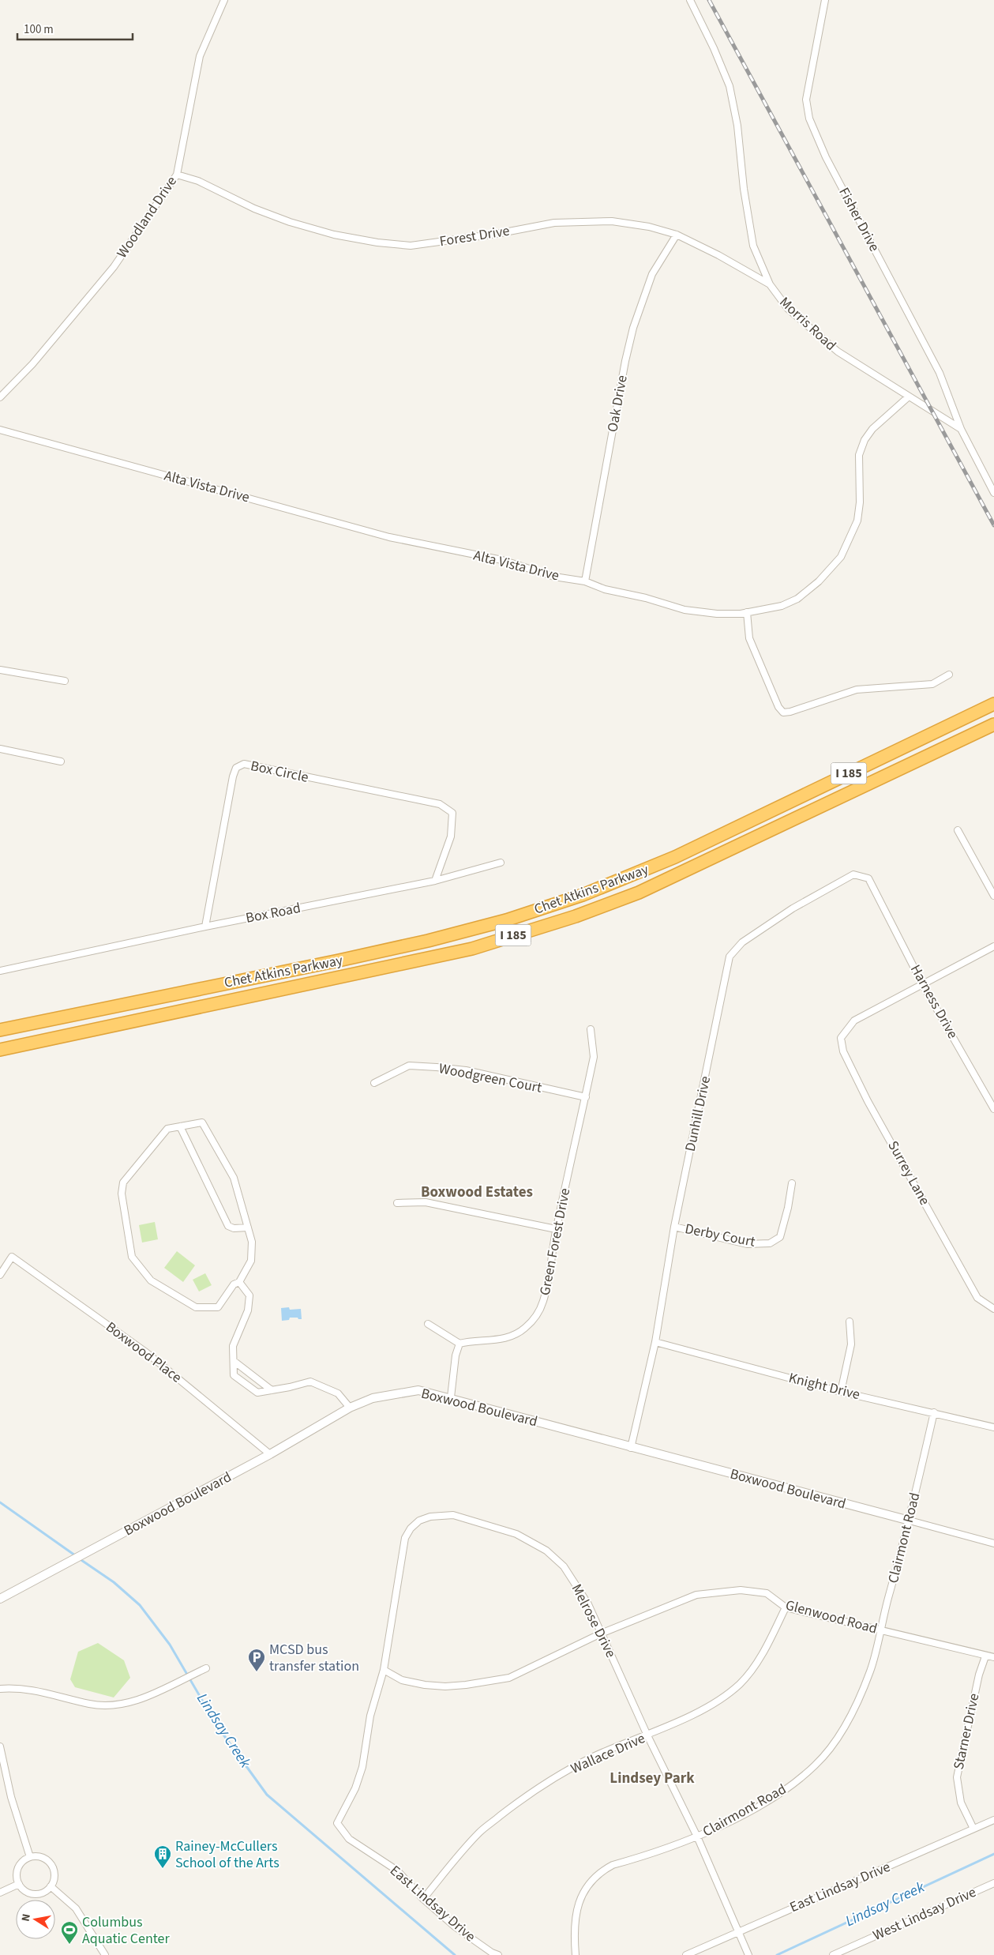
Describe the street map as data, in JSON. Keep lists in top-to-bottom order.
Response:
{
  "streets": {
    "highway": ["I 185", "Chet Atkins Parkway"],
    "street": [
      "Woodland Drive",
      "Fisher Drive",
      "Forest Drive",
      "Morris Road",
      "Oak Drive",
      "Alta Vista Drive",
      "Box Circle",
      "Box Road",
      "Harness Drive",
      "Woodgreen Court",
      "Dunhill Drive",
      "Surrey Lane",
      "Derby Court",
      "Green Forest Drive",
      "Boxwood Place",
      "Knight Drive",
      "Boxwood Boulevard",
      "Clairmont Road",
      "Glenwood Road",
      "Melrose Drive",
      "Starner Drive",
      "Wallace Drive",
      "East Lindsay Drive",
      "West Lindsay Drive"
    ]
  },
  "crossings": [
    ["Woodland Drive", "Forest Drive"],
    ["Fisher Drive", "Morris Road"],
    ["Forest Drive", "Morris Road"],
    ["Forest Drive", "Oak Drive"],
    ["Morris Road", "Alta Vista Drive"],
    ["Oak Drive", "Alta Vista Drive"],
    ["Box Circle", "Box Road"],
    ["Harness Drive", "Dunhill Drive"],
    ["Harness Drive", "Surrey Lane"],
    ["Woodgreen Court", "Green Forest Drive"],
    ["Dunhill Drive", "Derby Court"],
    ["Dunhill Drive", "Knight Drive"],
    ["Dunhill Drive", "Boxwood Boulevard"],
    ["Boxwood Place", "Boxwood Boulevard"],
    ["Knight Drive", "Clairmont Road"],
    ["Boxwood Boulevard", "Clairmont Road"],
    ["Clairmont Road", "Glenwood Road"],
    ["Clairmont Road", "Melrose Drive"],
    ["Glenwood Road", "Melrose Drive"],
    ["Glenwood Road", "Starner Drive"],
    ["Glenwood Road", "Wallace Drive"],
    ["Melrose Drive", "Wallace Drive"],
    ["Melrose Drive", "East Lindsay Drive"],
    ["Starner Drive", "East Lindsay Drive"],
    ["Wallace Drive", "East Lindsay Drive"]
  ],
  "districts": ["Boxwood Estates", "Lindsey Park"],
  "water": ["Lindsay Creek"],
  "places": {
    "parking": ["MCSD bus transfer station"],
    "building": ["Rainey-McCullers School of the Arts"],
    "sports": ["Columbus Aquatic Center"]
  },
  "scale_bar": "100 m",
  "north": "left"
}
